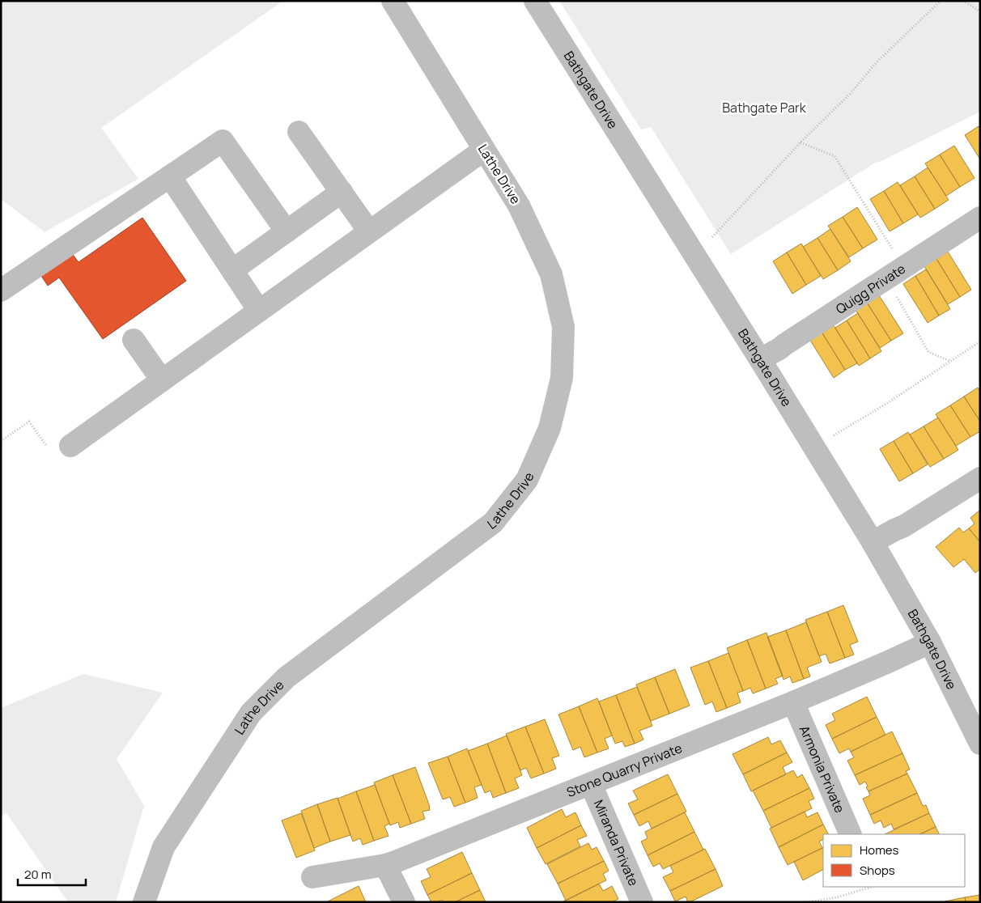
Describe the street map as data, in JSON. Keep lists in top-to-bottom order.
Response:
{
  "streets": {
    "street": [
      "Bathgate Drive",
      "Lathe Drive",
      "Quigg Private",
      "Armonia Private",
      "Stone Quarry Private",
      "Miranda Private"
    ]
  },
  "crossings": [
    ["Bathgate Drive", "Quigg Private"],
    ["Bathgate Drive", "Stone Quarry Private"],
    ["Armonia Private", "Stone Quarry Private"],
    ["Stone Quarry Private", "Miranda Private"]
  ],
  "parks": ["Bathgate Park"],
  "legend": ["Homes", "Shops"],
  "scale_bar": "20 m"
}
